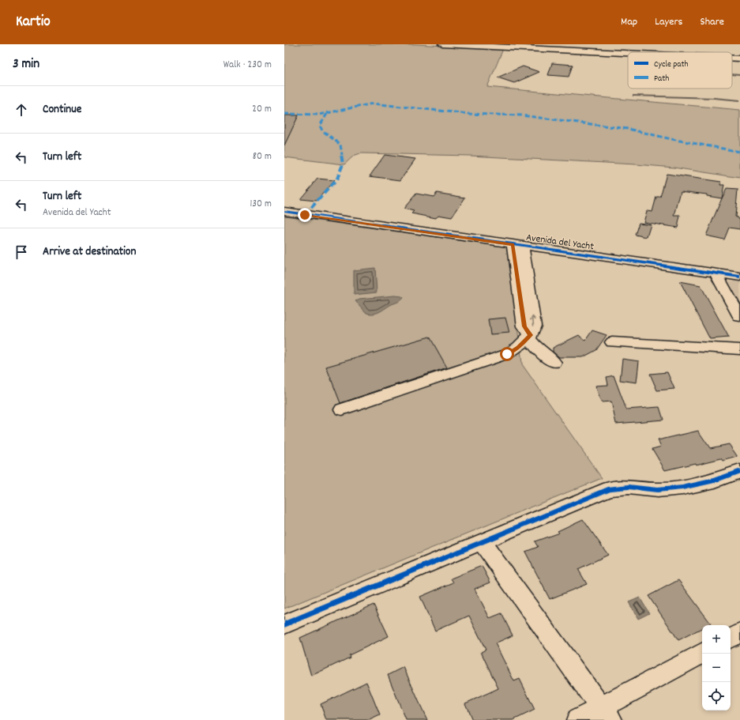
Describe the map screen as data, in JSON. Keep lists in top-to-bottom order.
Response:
{
  "streets": {
    "street": ["Avenida del Yacht"]
  },
  "legend": ["Cycle path", "Path"],
  "page": {
    "header": "Kartio",
    "nav": ["Map", "Layers", "Share"],
    "heading": ["3 min", "Walk · 230 m"],
    "list": [
      ["Continue", "20 m"],
      ["Turn left", "80 m"],
      ["Turn left", "Avenida del Yacht", "130 m"],
      "Arrive at destination"
    ],
    "map_buttons": ["+", "−"]
  }
}
